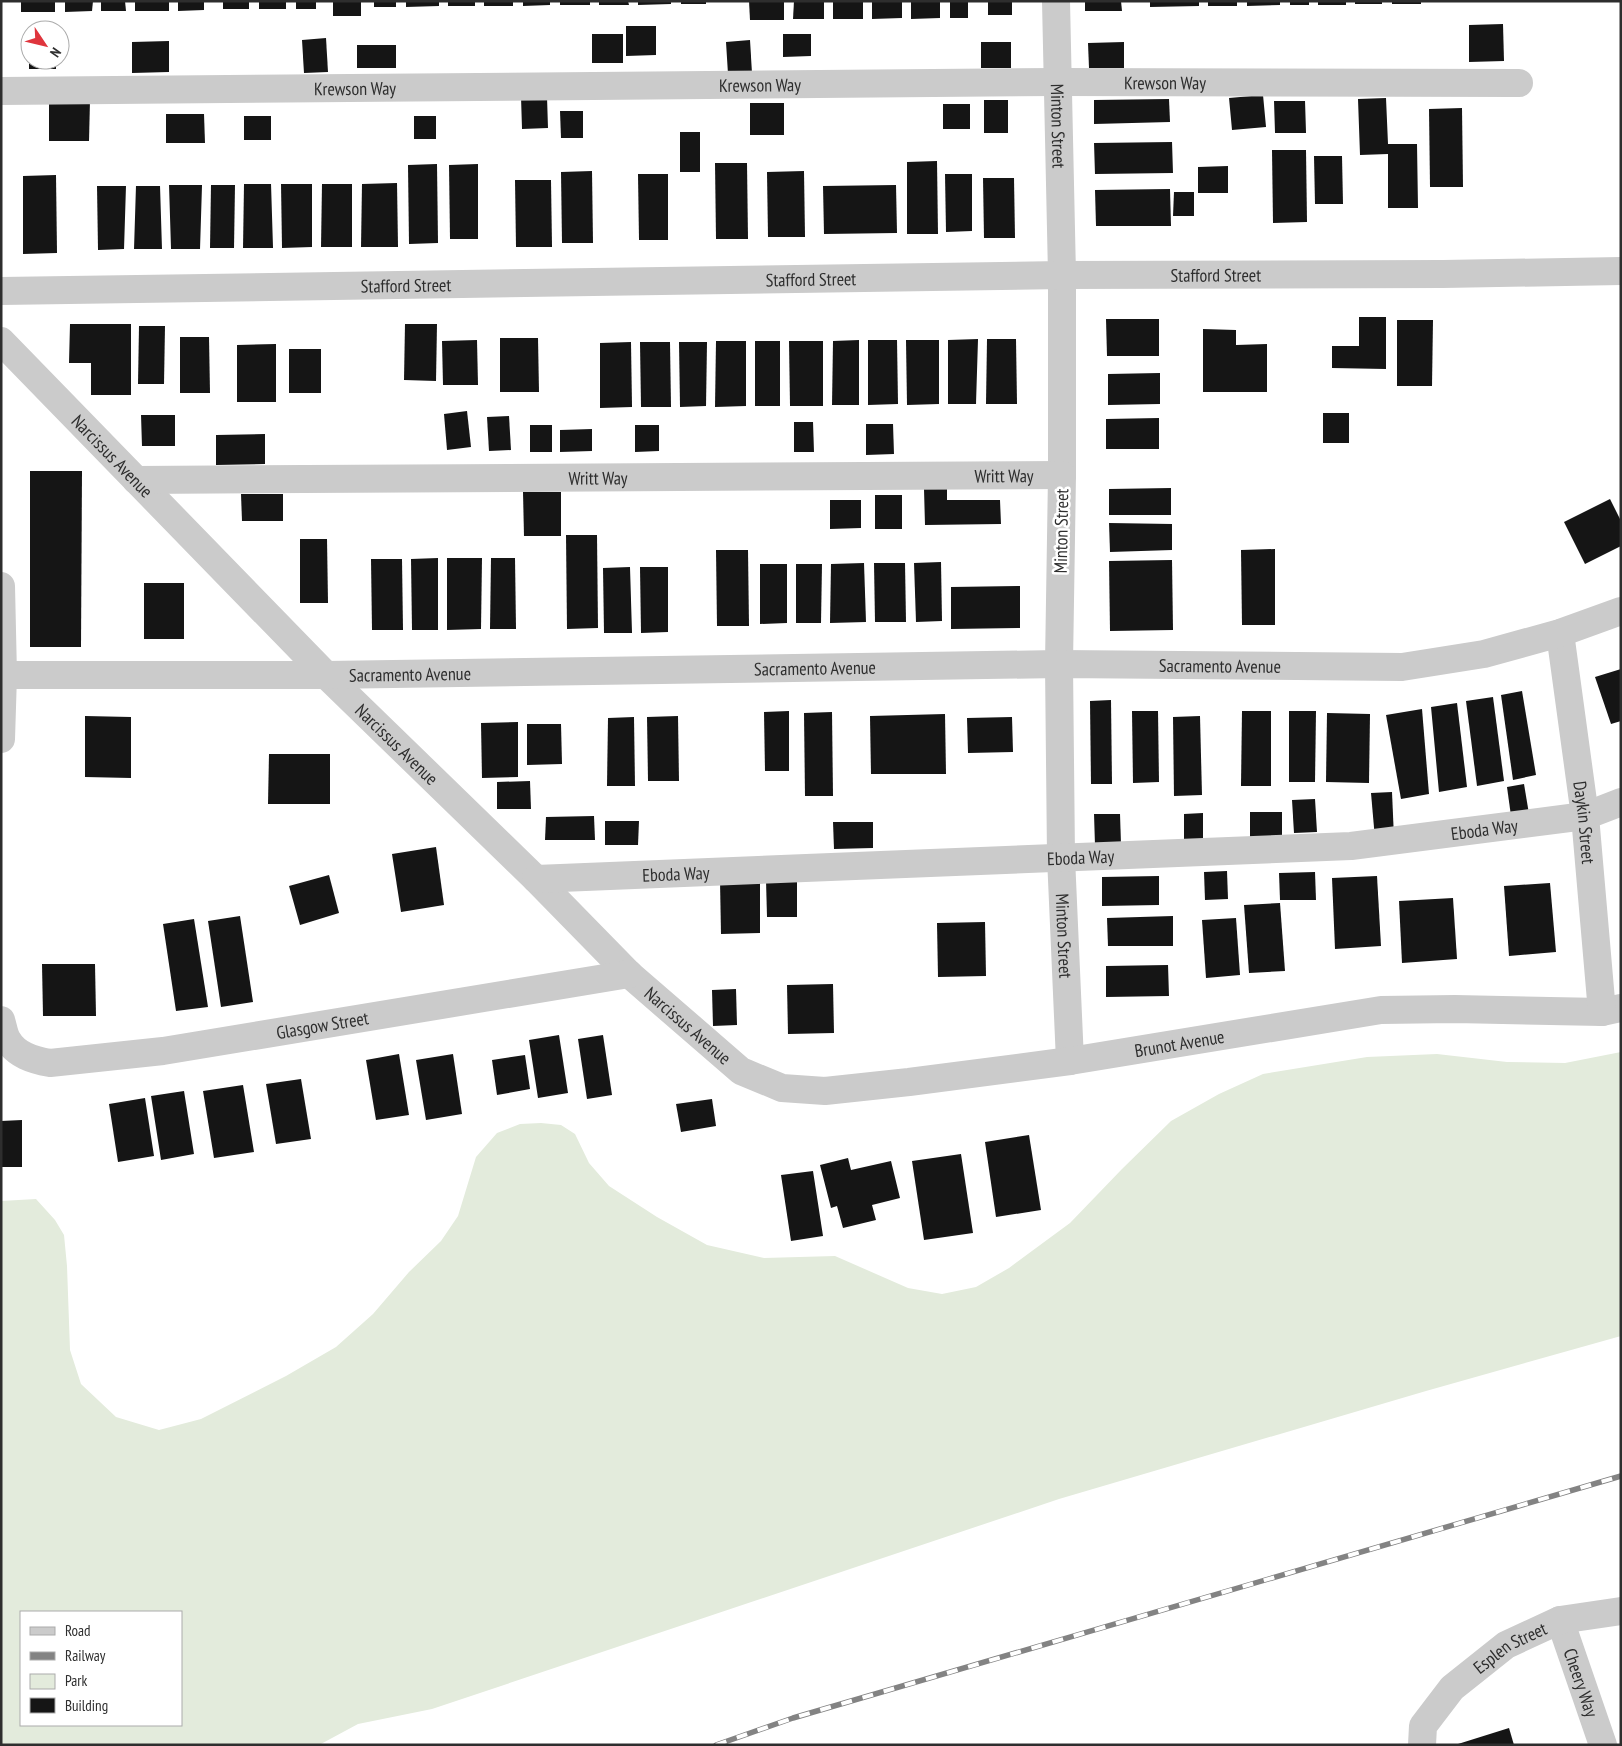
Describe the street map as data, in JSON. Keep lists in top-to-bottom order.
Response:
{
  "streets": {
    "street": [
      "Krewson Way",
      "Minton Street",
      "Stafford Street",
      "Narcissus Avenue",
      "Writt Way",
      "Sacramento Avenue",
      "Daykin Street",
      "Eboda Way",
      "Glasgow Street",
      "Brunot Avenue",
      "Esplen Street",
      "Cheery Way"
    ]
  },
  "crossings": [
    ["Krewson Way", "Minton Street"],
    ["Minton Street", "Stafford Street"],
    ["Minton Street", "Writt Way"],
    ["Minton Street", "Sacramento Avenue"],
    ["Minton Street", "Eboda Way"],
    ["Minton Street", "Brunot Avenue"],
    ["Narcissus Avenue", "Writt Way"],
    ["Narcissus Avenue", "Sacramento Avenue"],
    ["Narcissus Avenue", "Eboda Way"],
    ["Narcissus Avenue", "Glasgow Street"],
    ["Narcissus Avenue", "Brunot Avenue"],
    ["Sacramento Avenue", "Daykin Street"],
    ["Daykin Street", "Eboda Way"],
    ["Daykin Street", "Brunot Avenue"],
    ["Esplen Street", "Cheery Way"]
  ],
  "legend": [
    "Road",
    "Railway",
    "Park",
    "Building"
  ],
  "north": "bottom right"
}
